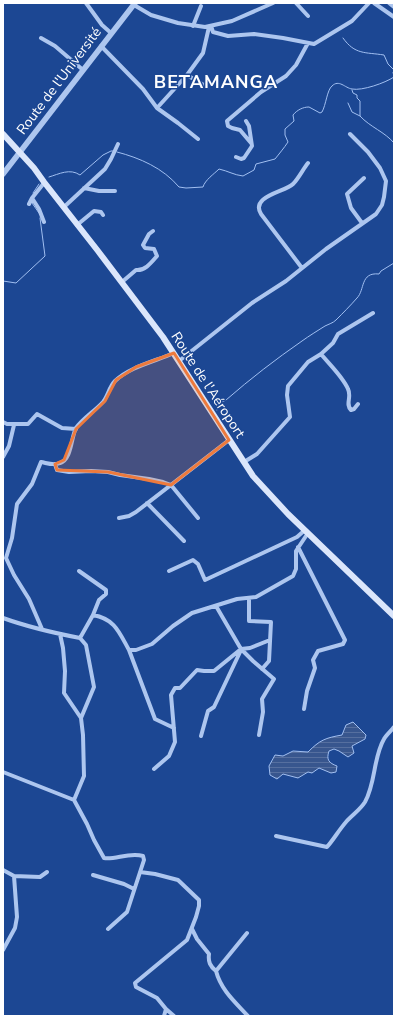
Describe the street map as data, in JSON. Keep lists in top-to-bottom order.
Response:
{
  "streets": {
    "main road": ["Route de l'Aéroport"],
    "street": ["Route de l'Université"]
  },
  "crossings": [
    ["Route de l'Université", "Route de l'Aéroport"]
  ],
  "districts": ["BETAMANGA"]
}
